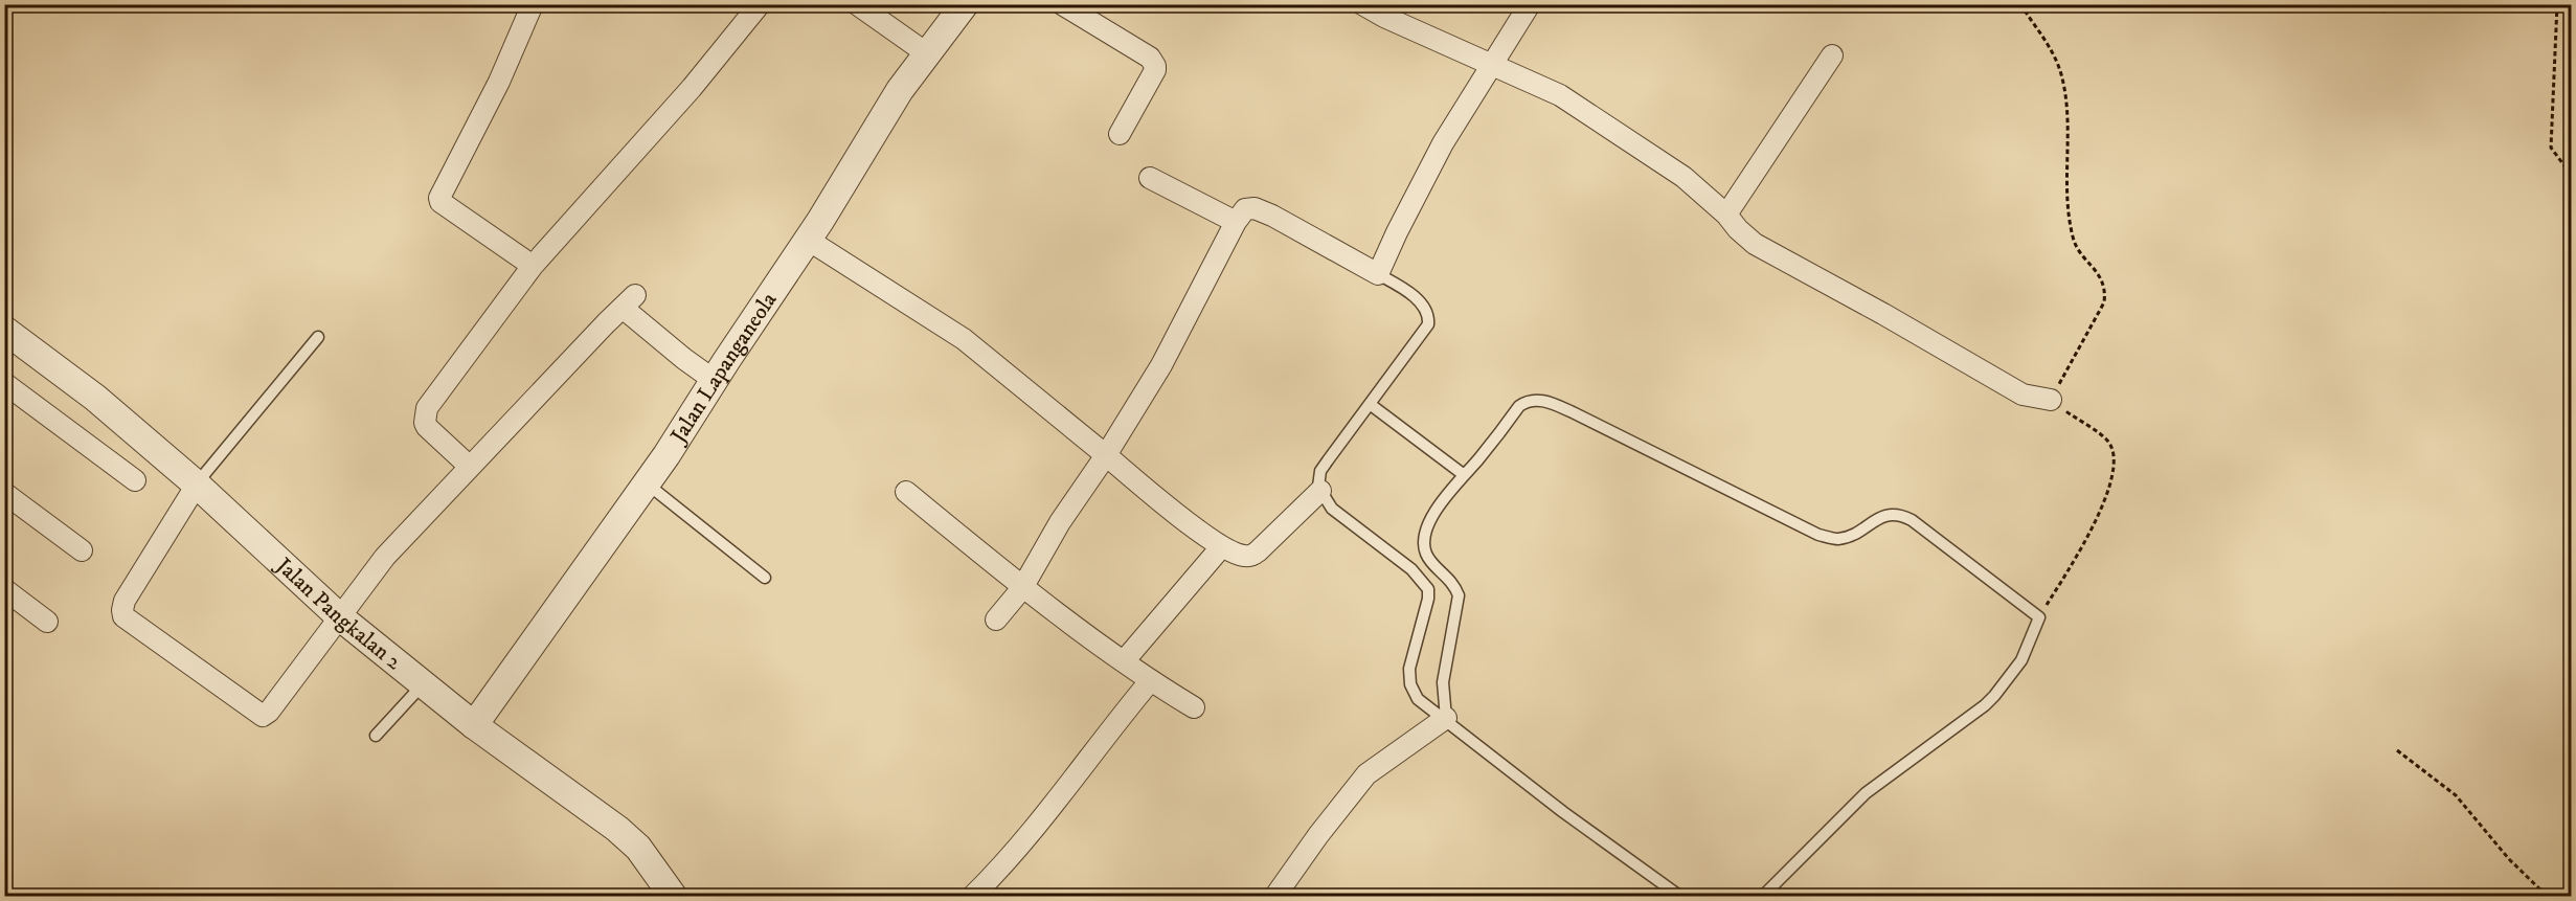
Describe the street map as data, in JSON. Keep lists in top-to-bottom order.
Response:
{
  "streets": {
    "street": ["Jalan Lapanganeola", "Jalan Pangkalan 2"]
  },
  "crossings": [
    ["Jalan Lapanganeola", "Jalan Pangkalan 2"]
  ]
}
